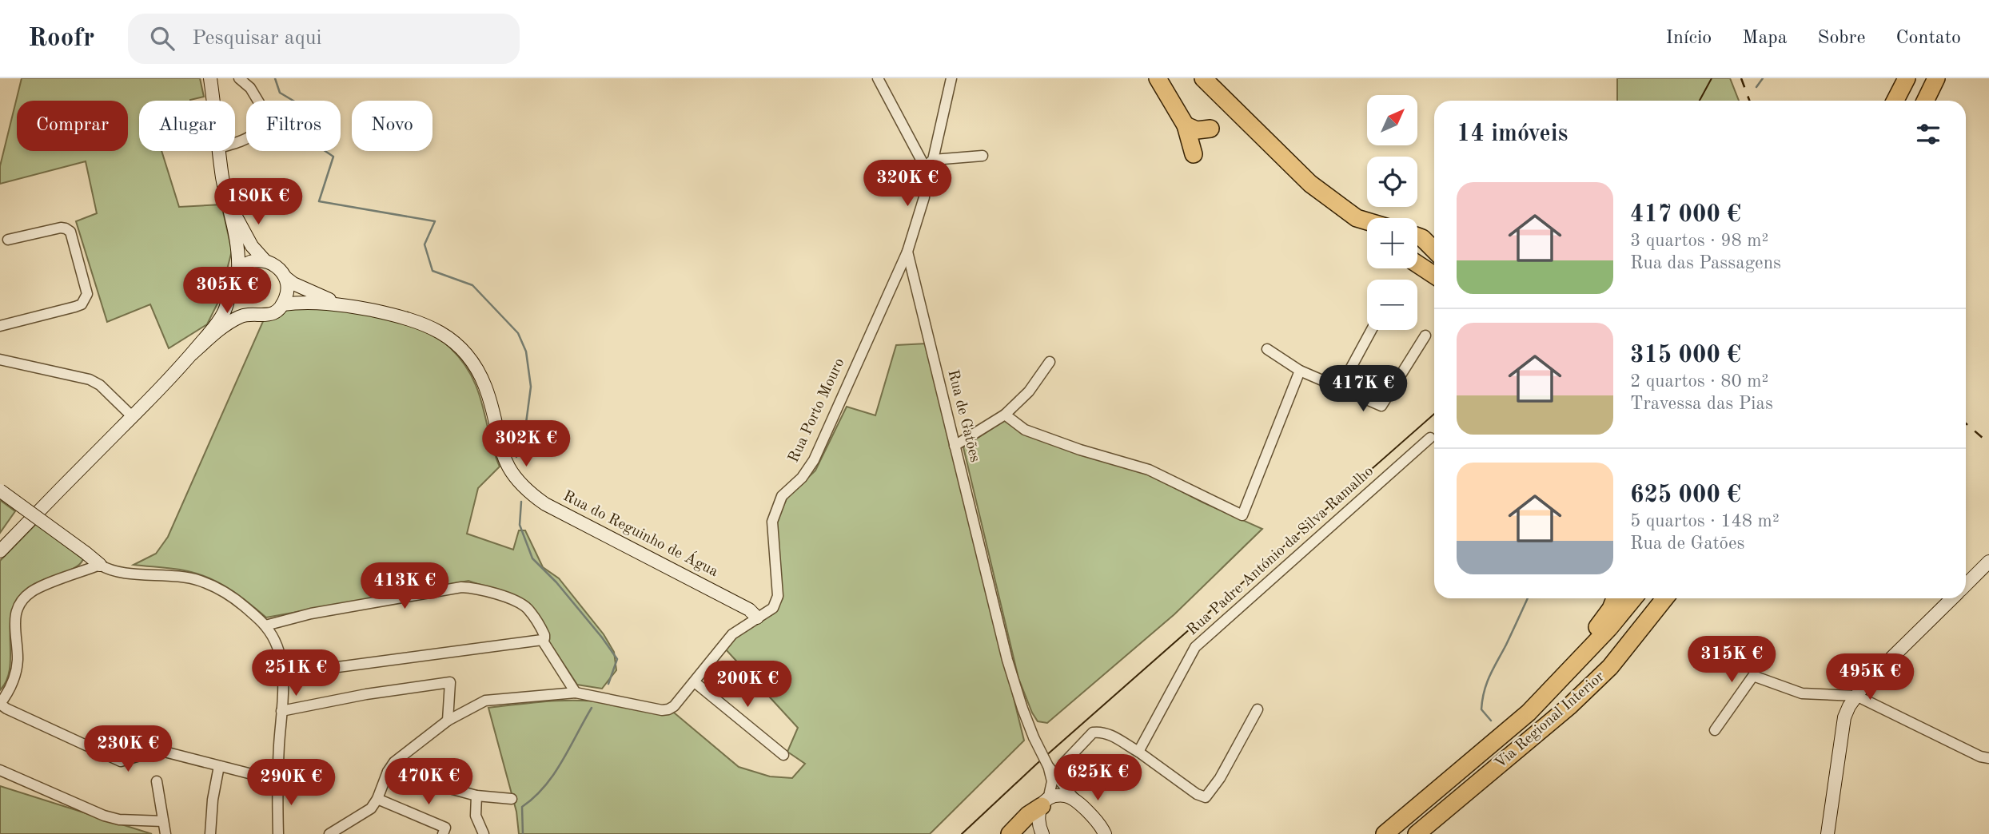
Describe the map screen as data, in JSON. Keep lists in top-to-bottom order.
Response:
{
  "streets": {
    "highway": ["Via Regional Interior"],
    "main road": ["Rua do Reguinho de Água"],
    "street": ["Rua Porto Mouro", "Rua de Gatões", "Rua Padre António da Silva Ramalho"]
  },
  "crossings": [
    ["Rua Porto Mouro", "Rua de Gatões"],
    ["Rua Porto Mouro", "Rua do Reguinho de Água"]
  ],
  "north": "top right",
  "page": {
    "header": "Roofr",
    "search": "Pesquisar aqui",
    "nav": [
      "Início",
      "Mapa",
      "Sobre",
      "Contato"
    ],
    "map_buttons": ["+", "−"],
    "chip": [
      "Comprar",
      "Alugar",
      "Filtros",
      "Novo"
    ],
    "heading": "14 imóveis",
    "price": [
      "320K €",
      "180K €",
      "305K €",
      "417K €",
      "302K €",
      "413K €",
      "315K €",
      "251K €",
      "495K €",
      "200K €",
      "230K €",
      "625K €",
      "470K €",
      "290K €"
    ],
    "list": [
      {
        "name": "417 000 €",
        "note": "3 quartos · 98 m² · Rua das Passagens"
      },
      {
        "name": "315 000 €",
        "note": "2 quartos · 80 m² · Travessa das Pias"
      },
      {
        "name": "625 000 €",
        "note": "5 quartos · 148 m² · Rua de Gatões"
      }
    ]
  }
}
